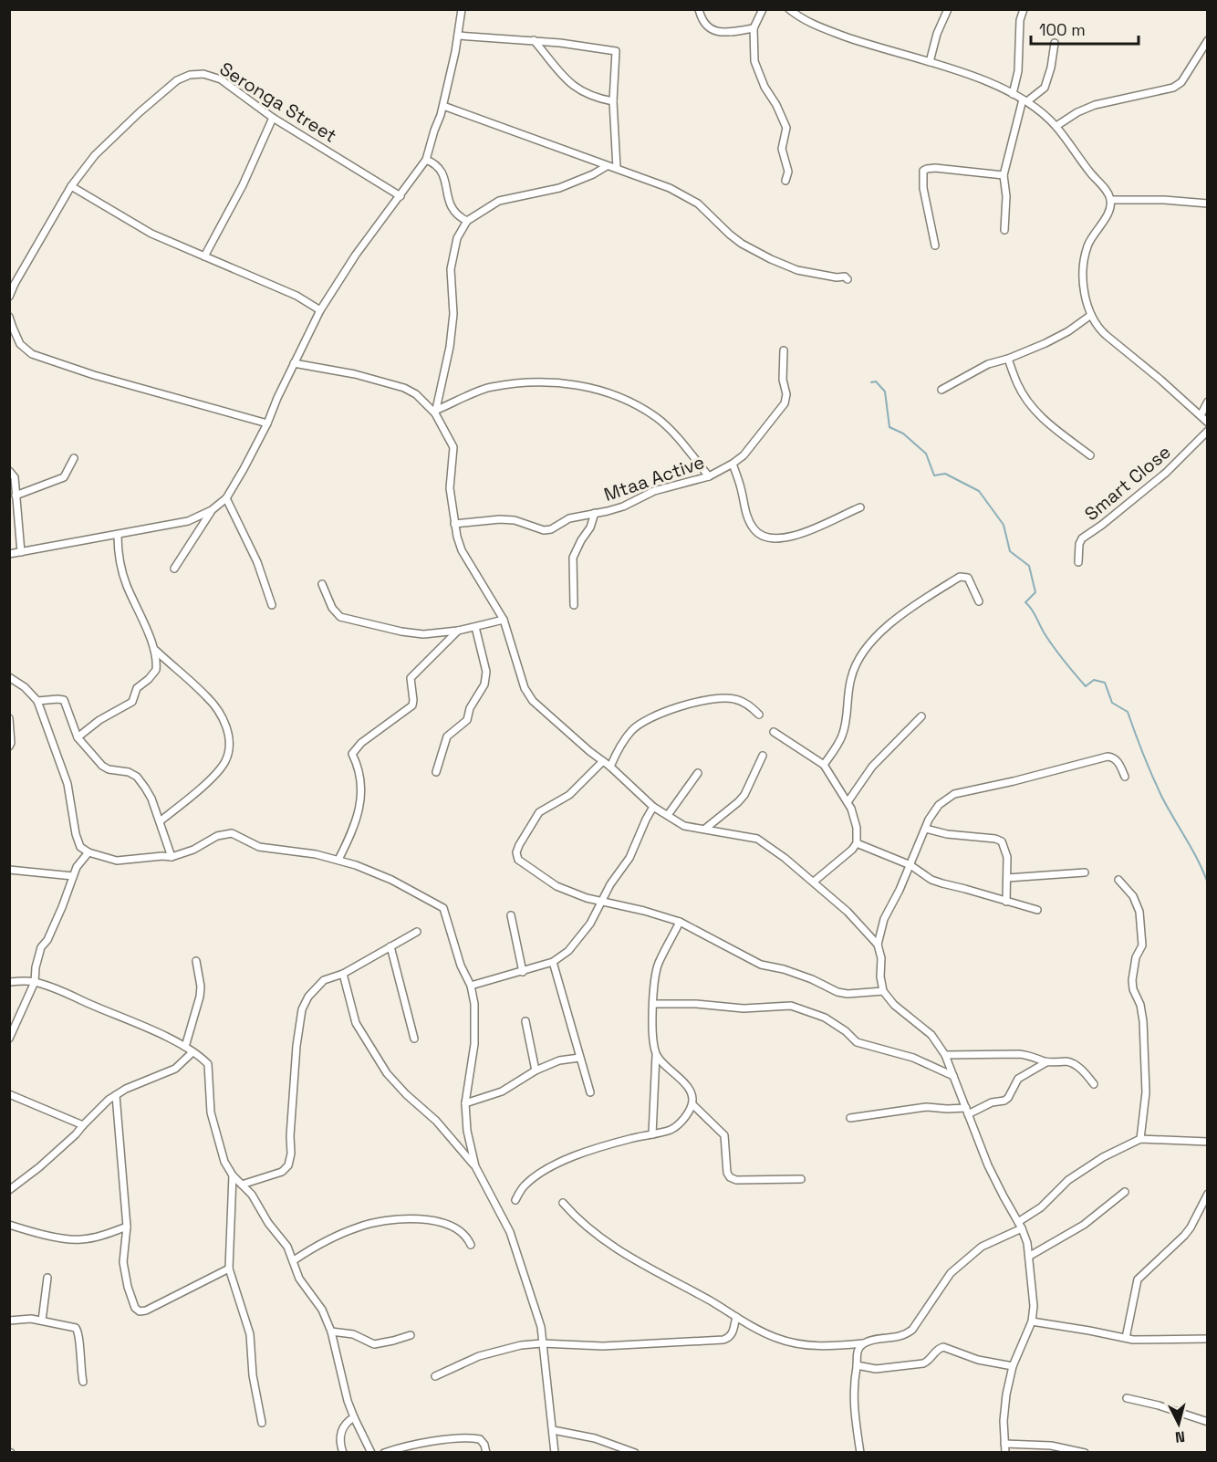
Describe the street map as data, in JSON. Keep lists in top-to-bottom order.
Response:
{
  "streets": {
    "street": ["Seronga Street", "Mtaa Active", "Smart Close"]
  },
  "scale_bar": "100 m",
  "north": "bottom"
}
